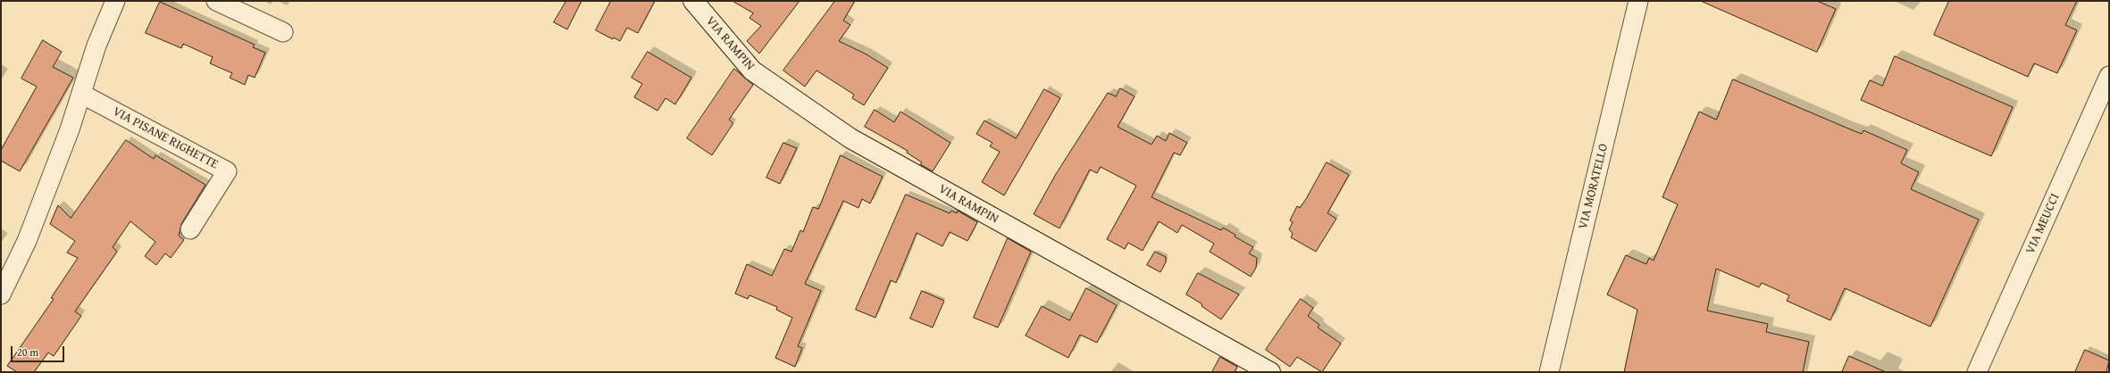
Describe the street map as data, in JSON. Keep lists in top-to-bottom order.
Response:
{
  "streets": {
    "street": [
      "VIA RAMPIN",
      "VIA PISANE RIGHETTE",
      "VIA MORATELLO",
      "VIA MEUCCI"
    ]
  },
  "scale_bar": "20 m"
}
